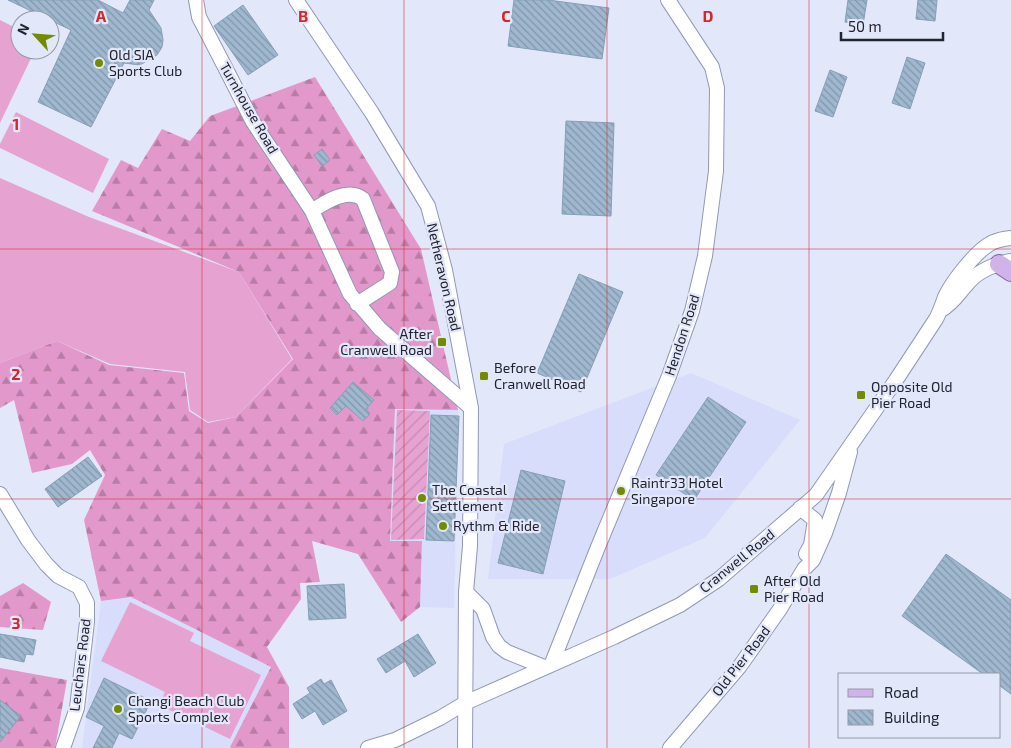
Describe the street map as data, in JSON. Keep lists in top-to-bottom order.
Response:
{
  "streets": {
    "street": [
      "Turnhouse Road",
      "Netheravon Road",
      "Hendon Road",
      "Cranwell Road",
      "Old Pier Road",
      "Leuchars Road"
    ]
  },
  "crossings": [
    ["Turnhouse Road", "Netheravon Road"],
    ["Netheravon Road", "Cranwell Road"],
    ["Hendon Road", "Cranwell Road"],
    ["Cranwell Road", "Old Pier Road"]
  ],
  "places": {
    "other": [
      "Old SIA Sports Club",
      "Raintr33 Hotel Singapore",
      "The Coastal Settlement",
      "Rythm & Ride",
      "Changi Beach Club Sports Complex"
    ],
    "transit": [
      "After Cranwell Road",
      "Before Cranwell Road",
      "Opposite Old Pier Road",
      "After Old Pier Road"
    ]
  },
  "legend": ["Road", "Building"],
  "scale_bar": "50 m",
  "north": "top left",
  "grid": {
    "columns": [
      "A",
      "B",
      "C",
      "D"
    ],
    "rows": ["1", "2", "3"]
  }
}
